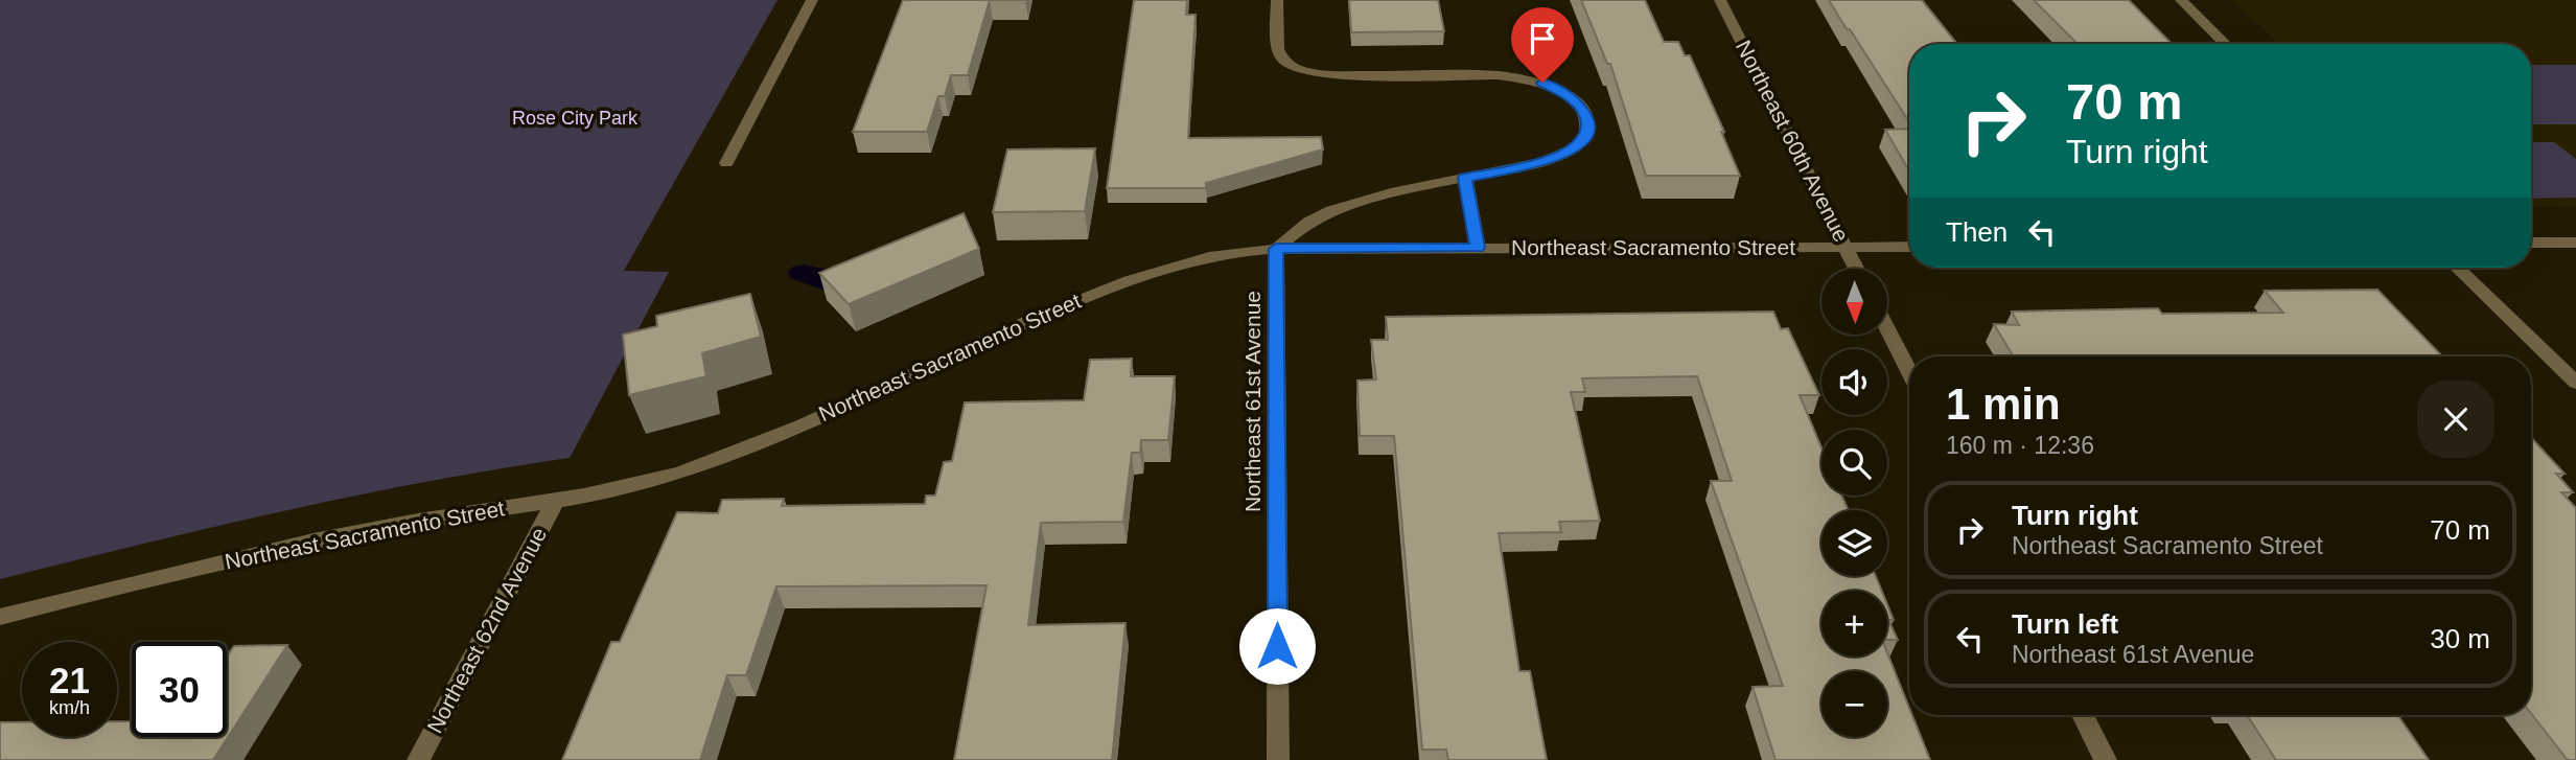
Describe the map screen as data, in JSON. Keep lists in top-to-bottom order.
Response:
{
  "streets": {
    "street": [
      "Northeast 60th Avenue",
      "Northeast Sacramento Street",
      "Northeast 61st Avenue",
      "Northeast 62nd Avenue"
    ]
  },
  "crossings": [
    ["Northeast 60th Avenue", "Northeast Sacramento Street"],
    ["Northeast Sacramento Street", "Northeast 61st Avenue"],
    ["Northeast Sacramento Street", "Northeast 62nd Avenue"]
  ],
  "parks": ["Rose City Park"],
  "north": "bottom",
  "page": {
    "turn": ["70 m", "Turn right"],
    "then": "Then",
    "map_buttons": ["+", "−"],
    "heading": ["1 min", "160 m · 12:36"],
    "list": [
      {
        "name": "Turn right",
        "note": "Northeast Sacramento Street",
        "value": "70 m"
      },
      {
        "name": "Turn left",
        "note": "Northeast 61st Avenue",
        "value": "30 m"
      }
    ],
    "speed": "21 km/h",
    "limit": "30"
  }
}
